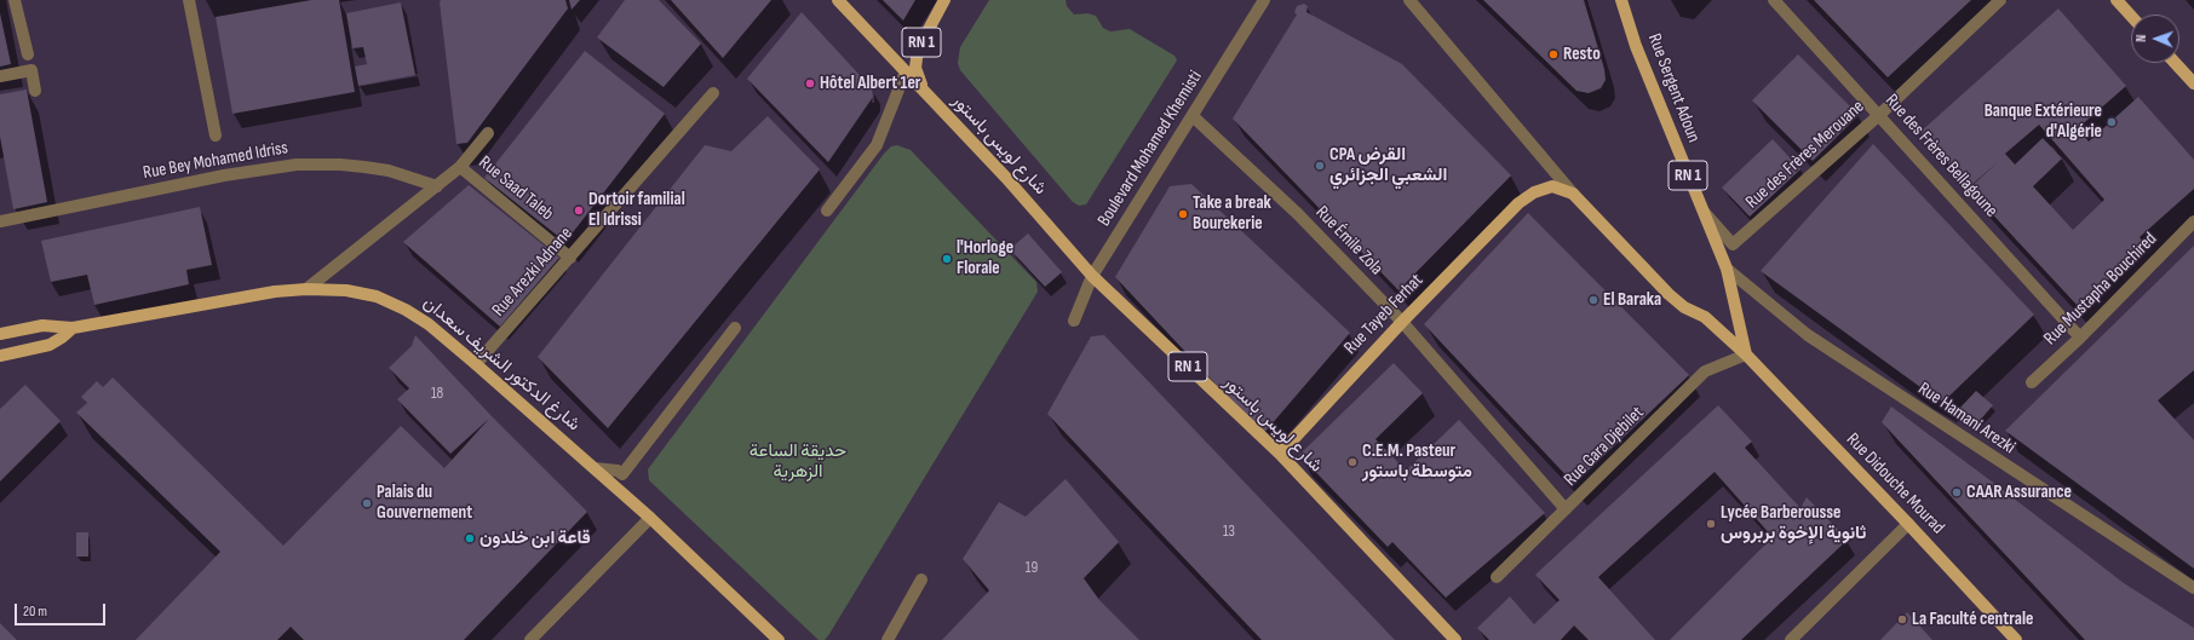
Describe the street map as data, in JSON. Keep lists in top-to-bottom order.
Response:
{
  "streets": {
    "main road": [
      "RN 1",
      "Rue Sergent Adoun",
      "شارع لويس باستور",
      "Rue Tayeb Ferhat",
      "شارغ الدكتور الشريف سعدان",
      "Rue Didouche Mourad"
    ],
    "street": [
      "Boulevard Mohamed Khemisti",
      "Rue des Frères Merouane",
      "Rue des Frères Bellagoune",
      "Rue Bey Mohamed Idriss",
      "Rue Saad Taleb",
      "Rue Émile Zola",
      "Rue Arezki Adnane",
      "Rue Mustapha Bouchired",
      "Rue Hamani Arezki",
      "Rue Gara Djebilet"
    ]
  },
  "crossings": [
    ["RN 1", "شارع لويس باستور"],
    ["Rue Sergent Adoun", "Rue des Frères Merouane"],
    ["Rue Sergent Adoun", "Rue Hamani Arezki"],
    ["Rue Sergent Adoun", "Rue Gara Djebilet"],
    ["Rue Sergent Adoun", "Rue Didouche Mourad"],
    ["شارع لويس باستور", "Boulevard Mohamed Khemisti"],
    ["شارع لويس باستور", "Rue Tayeb Ferhat"],
    ["Boulevard Mohamed Khemisti", "Rue Émile Zola"],
    ["Rue des Frères Merouane", "Rue des Frères Bellagoune"],
    ["Rue des Frères Bellagoune", "Rue Mustapha Bouchired"],
    ["Rue Saad Taleb", "Rue Arezki Adnane"],
    ["Rue Émile Zola", "Rue Tayeb Ferhat"],
    ["Rue Émile Zola", "Rue Gara Djebilet"],
    ["Rue Arezki Adnane", "شارغ الدكتور الشريف سعدان"],
    ["Rue Tayeb Ferhat", "Rue Didouche Mourad"],
    ["Rue Gara Djebilet", "Rue Didouche Mourad"]
  ],
  "parks": ["حديقة الساعة الزهرية"],
  "places": [
    "Resto",
    "Hôtel Albert 1er",
    "Banque Extérieure d'Algérie",
    "CPA القرض الشعبي الجزائري",
    "Dortoir familial El Idrissi",
    "Take a break Bourekerie",
    "l'Horloge Florale",
    "El Baraka",
    "C.E.M. Pasteur متوسطة باستور",
    "CAAR Assurance",
    "Palais du Gouvernement",
    "Lycée Barberousse ثانوية الإخوة بربروس",
    "قاعة ابن خلدون",
    "La Faculté centrale"
  ],
  "house_numbers": ["18", "13", "19"],
  "scale_bar": "20 m",
  "north": "left"
}
